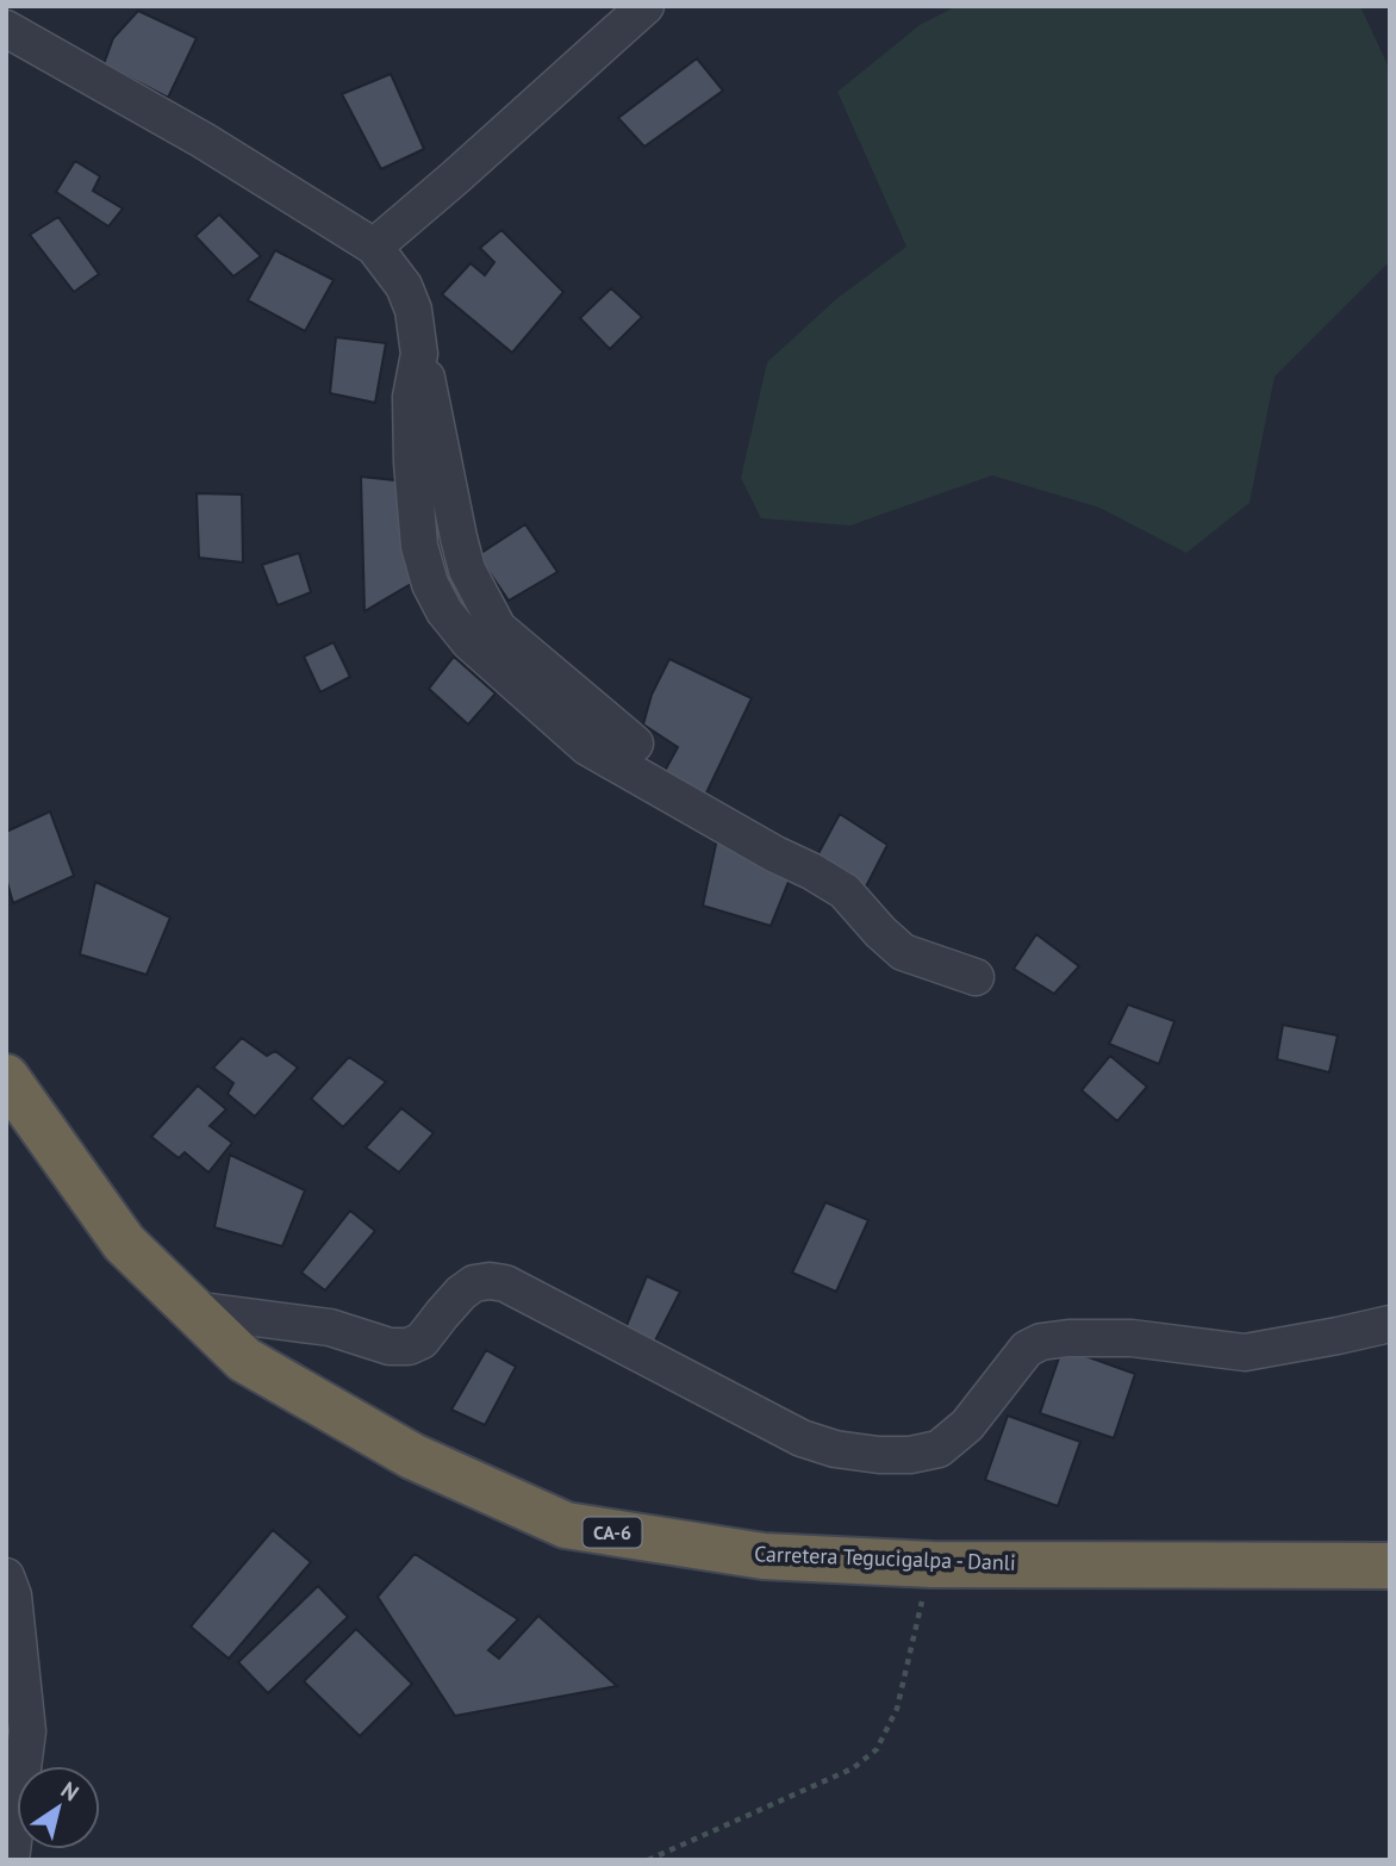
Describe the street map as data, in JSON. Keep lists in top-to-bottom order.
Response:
{
  "streets": {
    "highway": ["CA-6", "Carretera Tegucigalpa - Danli"]
  },
  "north": "top right"
}
